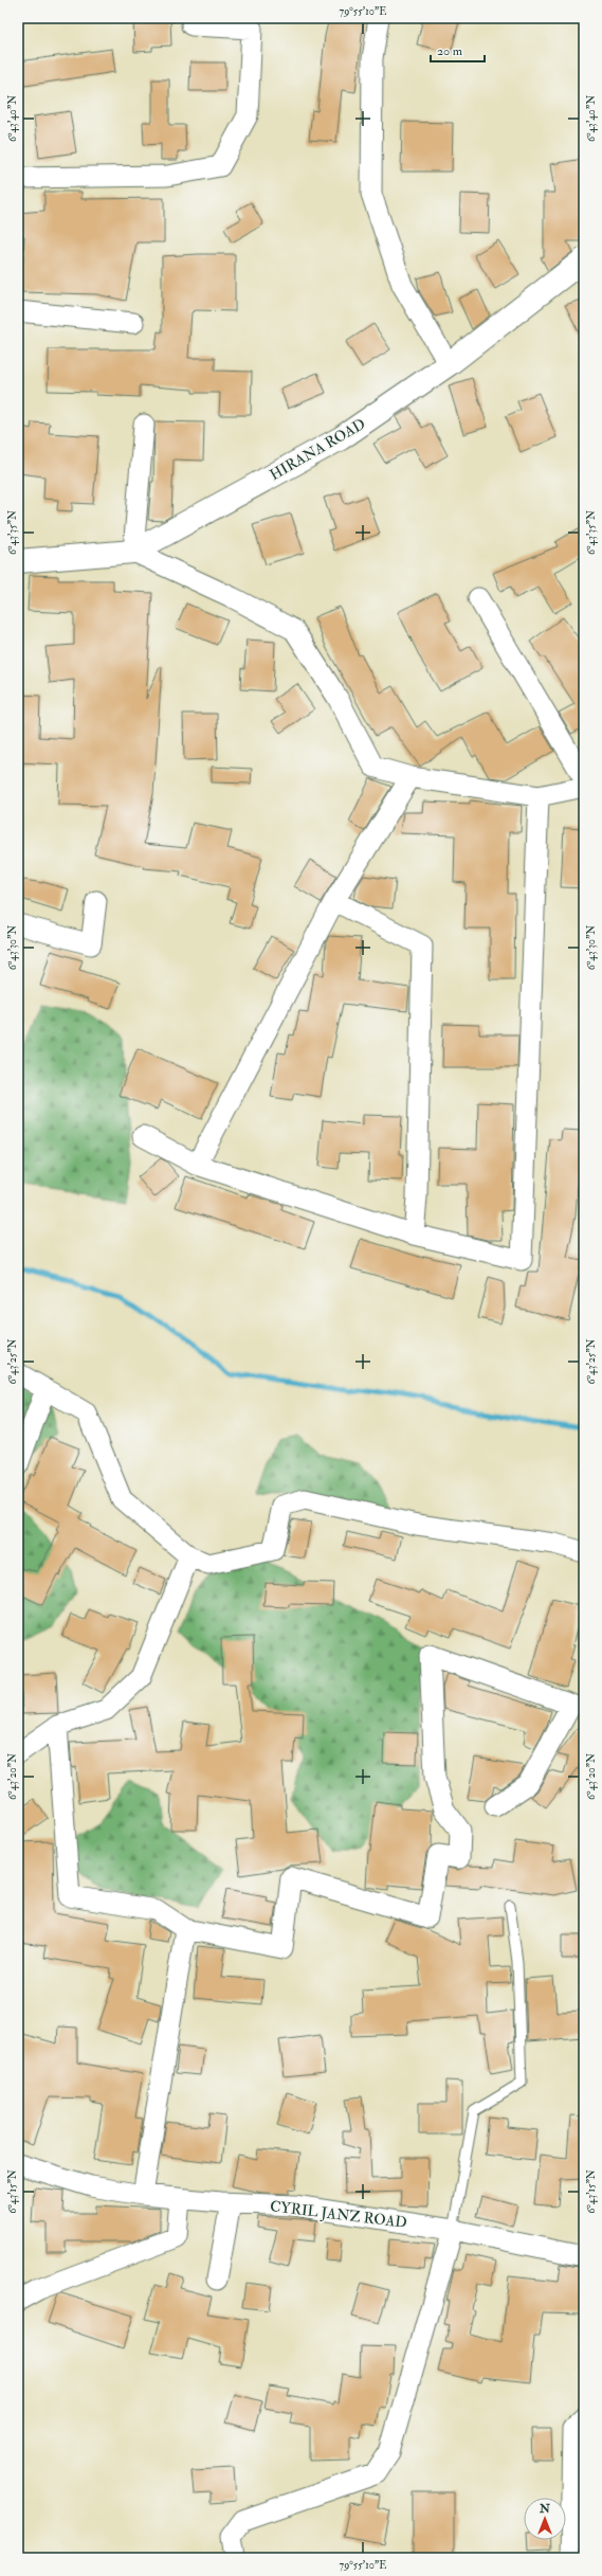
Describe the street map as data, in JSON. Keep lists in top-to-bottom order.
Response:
{
  "streets": {
    "street": ["HIRANA ROAD", "CYRIL JANZ ROAD"]
  },
  "scale_bar": "20 m",
  "north": "top",
  "coordinates": [
    "79°55'10\"E",
    "6°43'40\"N",
    "6°43'35\"N",
    "6°43'30\"N",
    "6°43'25\"N",
    "6°43'20\"N",
    "6°43'15\"N"
  ]
}
